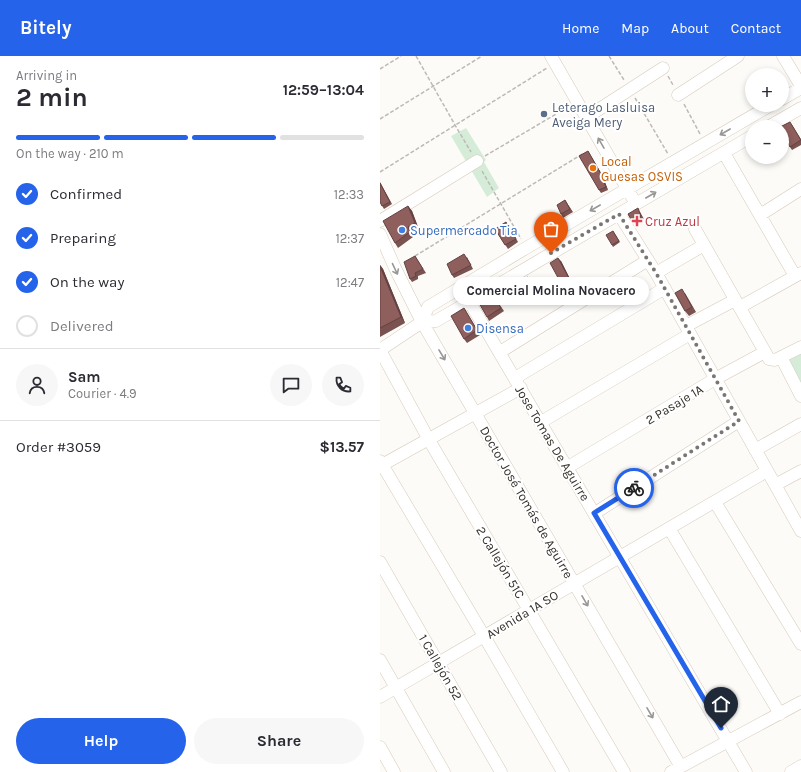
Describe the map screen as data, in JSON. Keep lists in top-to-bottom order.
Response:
{
  "streets": {
    "street": [
      "2 Pasaje 1A",
      "Jose Tomas De Aguirre",
      "Doctor José Tomás de Aguirre",
      "2 Callejón 51C",
      "Avenida 1A SO",
      "1 Callejón 52"
    ]
  },
  "crossings": [
    ["2 Pasaje 1A", "Jose Tomas De Aguirre"],
    ["Jose Tomas De Aguirre", "Avenida 1A SO"],
    ["Doctor José Tomás de Aguirre", "Avenida 1A SO"],
    ["2 Callejón 51C", "Avenida 1A SO"],
    ["Avenida 1A SO", "1 Callejón 52"]
  ],
  "places": {
    "other": [
      "Leterago Lasluisa Aveiga Mery",
      "Local Guesas OSVIS",
      "Supermercado Tia",
      "Comercial Molina Novacero",
      "Disensa"
    ],
    "health": ["Cruz Azul"]
  },
  "page": {
    "header": "Bitely",
    "nav": [
      "Home",
      "Map",
      "About",
      "Contact"
    ],
    "heading": ["2 min", "Arriving in", "12:59–13:04"],
    "panel": [
      "Sam",
      "Courier · 4.9",
      "Order #3059",
      "$13.57"
    ],
    "map_buttons": ["+", "−"],
    "bar": "On the way · 210 m",
    "list": [
      ["Confirmed", "12:33"],
      ["Preparing", "12:37"],
      ["On the way", "12:47"],
      "Delivered"
    ],
    "bubble": "Comercial Molina Novacero",
    "buttons": ["Help", "Share"]
  }
}
